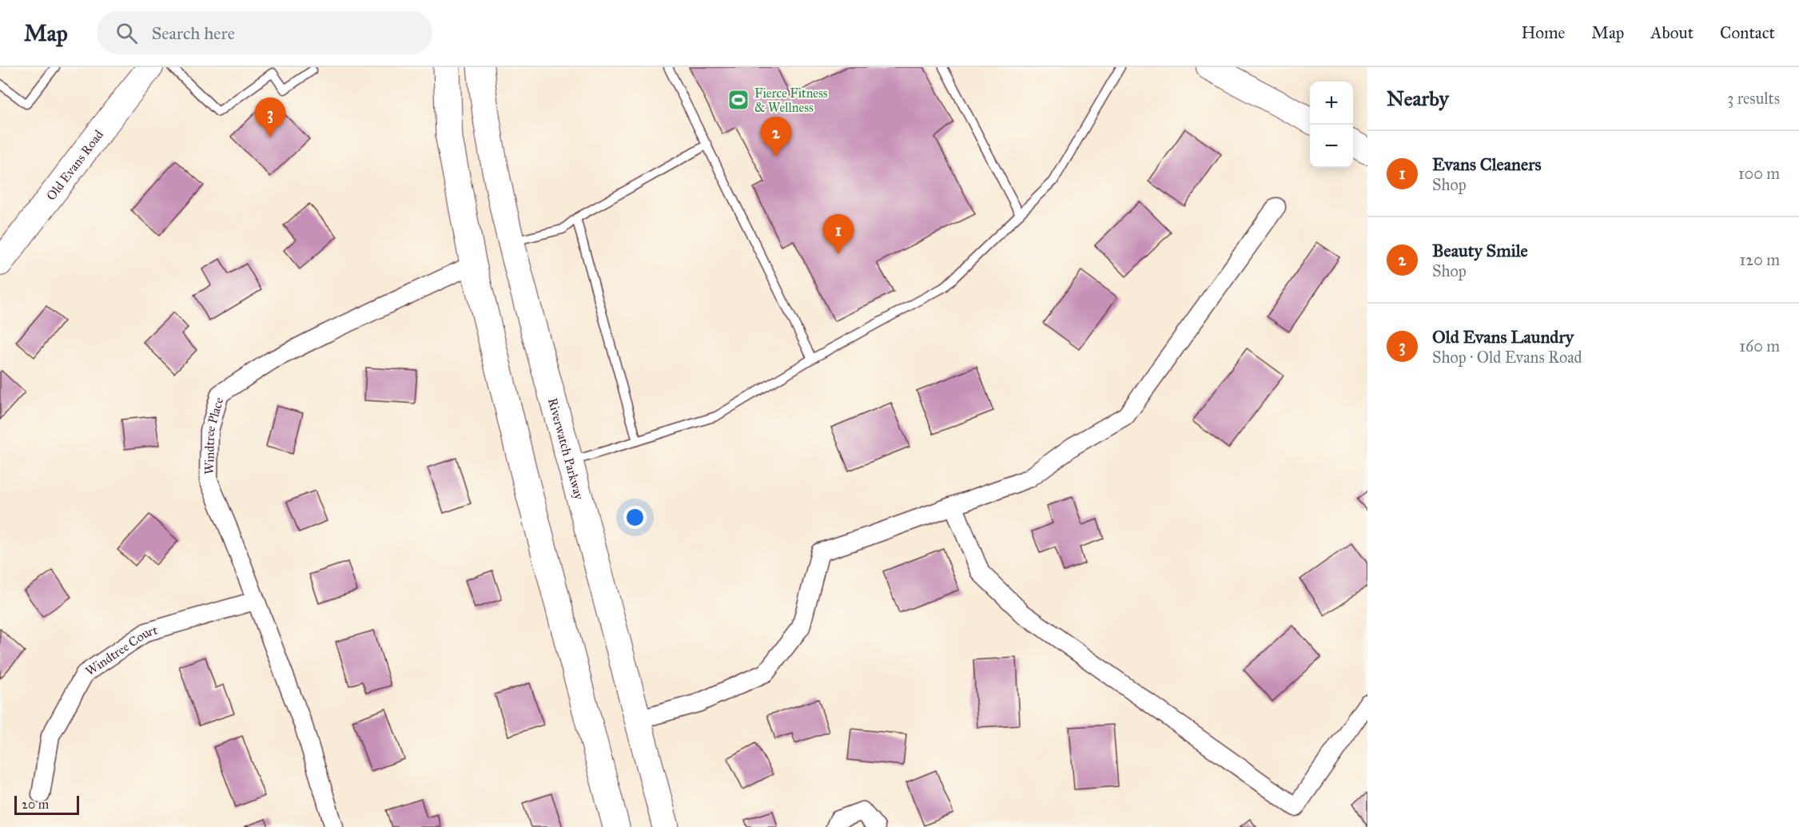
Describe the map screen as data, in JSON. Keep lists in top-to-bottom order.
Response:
{
  "streets": {
    "main road": ["Riverwatch Parkway"],
    "street": ["Old Evans Road", "Windtree Place", "Windtree Court"]
  },
  "crossings": [
    ["Windtree Place", "Windtree Court"]
  ],
  "places": {
    "sports": ["Fierce Fitness & Wellness"]
  },
  "scale_bar": "20 m",
  "page": {
    "header": "Map",
    "search": "Search here",
    "nav": [
      "Home",
      "Map",
      "About",
      "Contact"
    ],
    "heading": ["Nearby", "3 results"],
    "map_buttons": ["+", "−"],
    "pins": ["3", "2", "1"],
    "list": [
      {
        "mark": "1",
        "name": "Evans Cleaners",
        "note": "Shop",
        "value": "100 m"
      },
      {
        "mark": "2",
        "name": "Beauty Smile",
        "note": "Shop",
        "value": "120 m"
      },
      {
        "mark": "3",
        "name": "Old Evans Laundry",
        "note": "Shop · Old Evans Road",
        "value": "160 m"
      }
    ],
    "scale": "20 m"
  }
}
